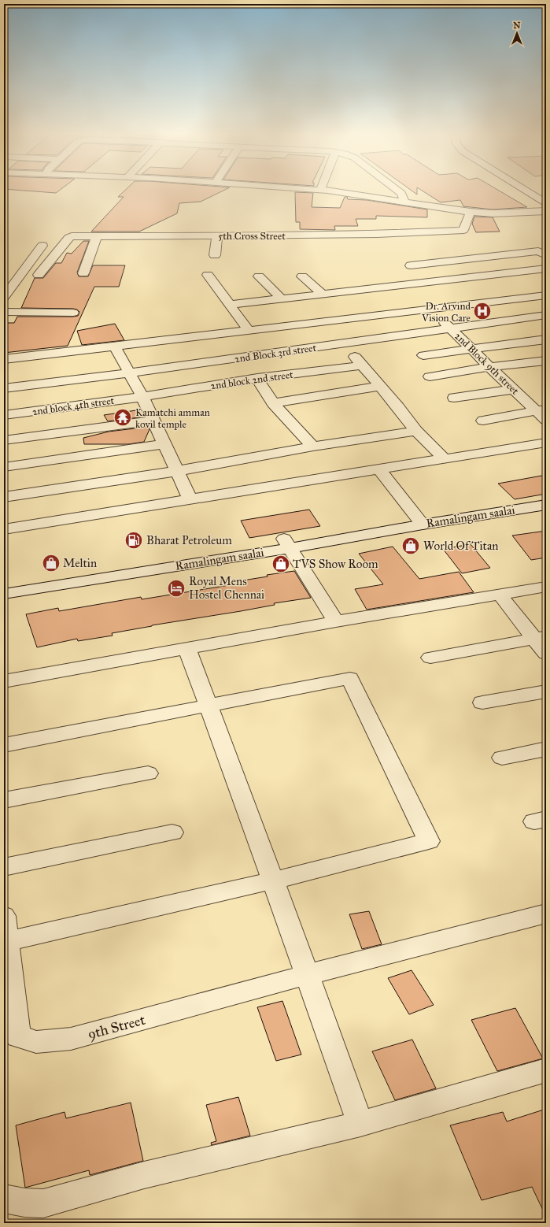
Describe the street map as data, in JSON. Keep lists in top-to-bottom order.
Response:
{
  "streets": {
    "street": [
      "5th Cross Street",
      "2nd Block 3rd street",
      "2nd Block 9th street",
      "2nd block 2nd street",
      "2nd block 4th street",
      "Ramalingam saalai",
      "9th Street"
    ]
  },
  "crossings": [
    ["2nd Block 3rd street", "2nd Block 9th street"],
    ["2nd block 2nd street", "2nd block 4th street"]
  ],
  "places": {
    "hospital": ["Dr. Arvind Vision Care"],
    "temple": ["Kamatchi amman kovil temple"],
    "fuel station": ["Bharat Petroleum"],
    "shop": ["World Of Titan", "Meltin", "TVS Show Room"],
    "hotel": ["Royal Mens Hostel Chennai"]
  },
  "north": "top"
}
